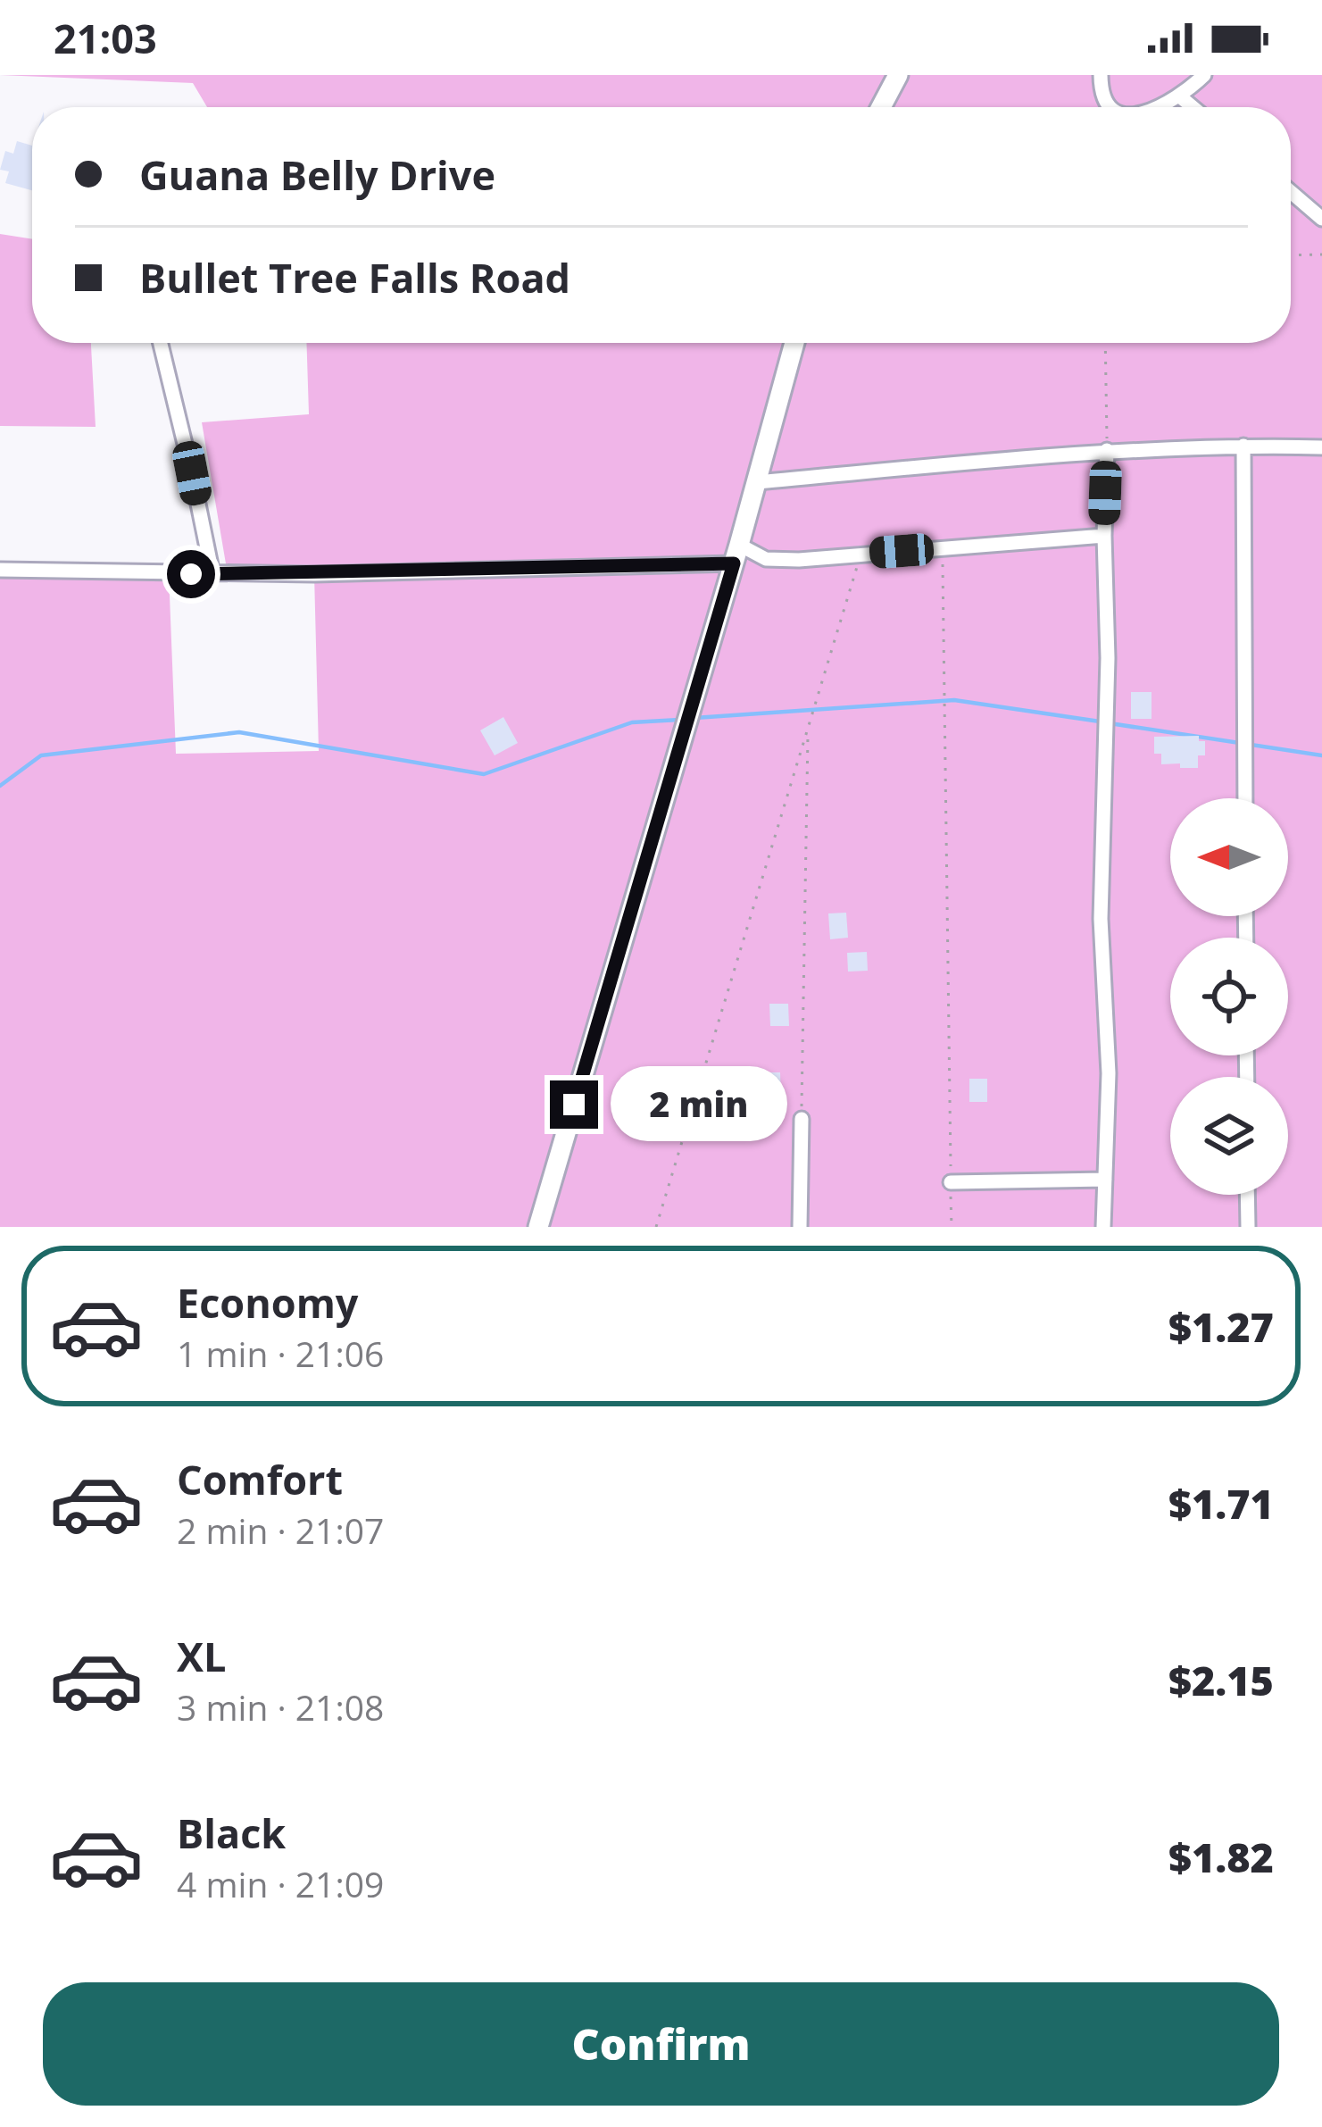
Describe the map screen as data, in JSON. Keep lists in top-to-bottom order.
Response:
{
  "north": "left",
  "page": {
    "status": "21:03",
    "banner": ["Guana Belly Drive", "Bullet Tree Falls Road"],
    "bubble": "2 min",
    "list": [
      {
        "name": "Economy",
        "note": "1 min · 21:06",
        "value": "$1.27"
      },
      {
        "name": "Comfort",
        "note": "2 min · 21:07",
        "value": "$1.71"
      },
      {
        "name": "XL",
        "note": "3 min · 21:08",
        "value": "$2.15"
      },
      {
        "name": "Black",
        "note": "4 min · 21:09",
        "value": "$1.82"
      }
    ],
    "buttons": "Confirm"
  }
}
